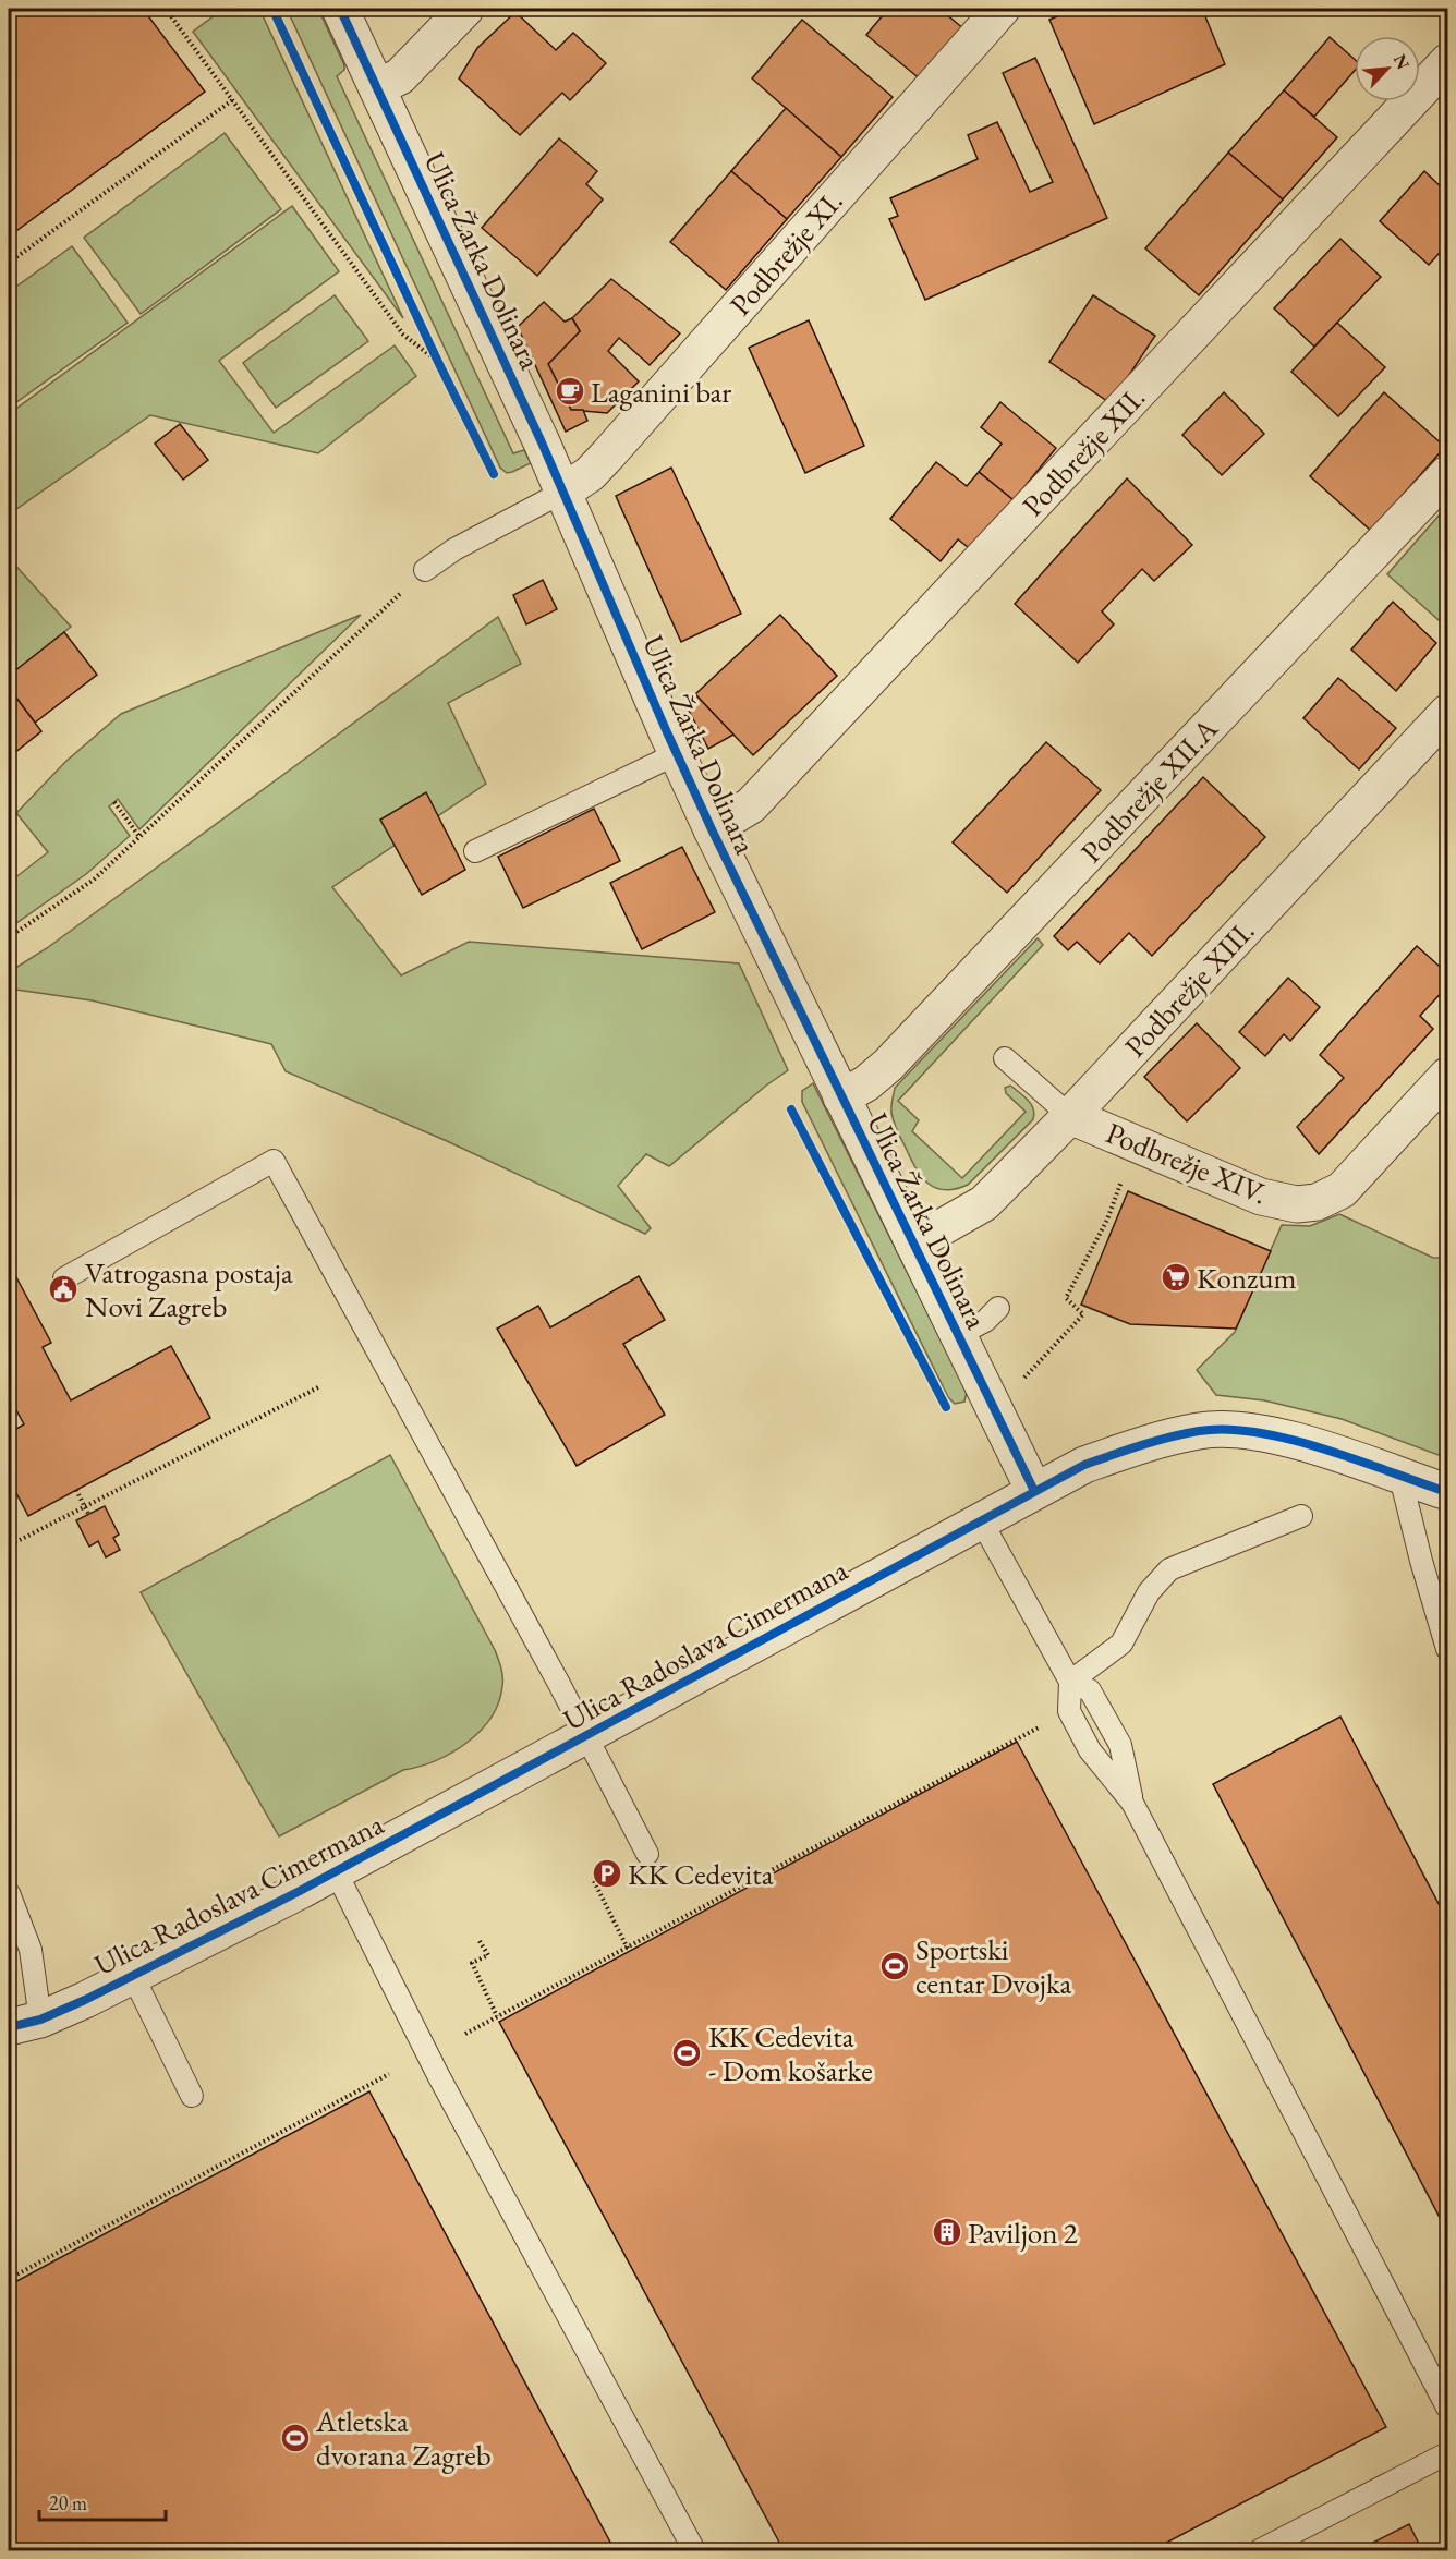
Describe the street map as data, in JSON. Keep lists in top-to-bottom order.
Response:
{
  "streets": {
    "street": [
      "Podbrežje XI.",
      "Ulica Žarka Dolinara",
      "Podbrežje XII.",
      "Podbrežje XII.A",
      "Podbrežje XIII.",
      "Podbrežje XIV.",
      "Ulica Radoslava Cimermana"
    ]
  },
  "crossings": [
    ["Podbrežje XI.", "Ulica Žarka Dolinara"],
    ["Ulica Žarka Dolinara", "Podbrežje XII."],
    ["Ulica Žarka Dolinara", "Podbrežje XII.A"],
    ["Ulica Žarka Dolinara", "Podbrežje XIII."],
    ["Ulica Žarka Dolinara", "Ulica Radoslava Cimermana"],
    ["Podbrežje XIII.", "Podbrežje XIV."]
  ],
  "places": {
    "cafe": ["Laganini bar"],
    "supermarket": ["Konzum"],
    "public building": ["Vatrogasna postaja Novi Zagreb"],
    "parking": ["KK Cedevita"],
    "sports": ["Sportski centar Dvojka", "KK Cedevita - Dom košarke", "Atletska dvorana Zagreb"],
    "building": ["Paviljon 2"]
  },
  "scale_bar": "20 m",
  "north": "top right"
}
